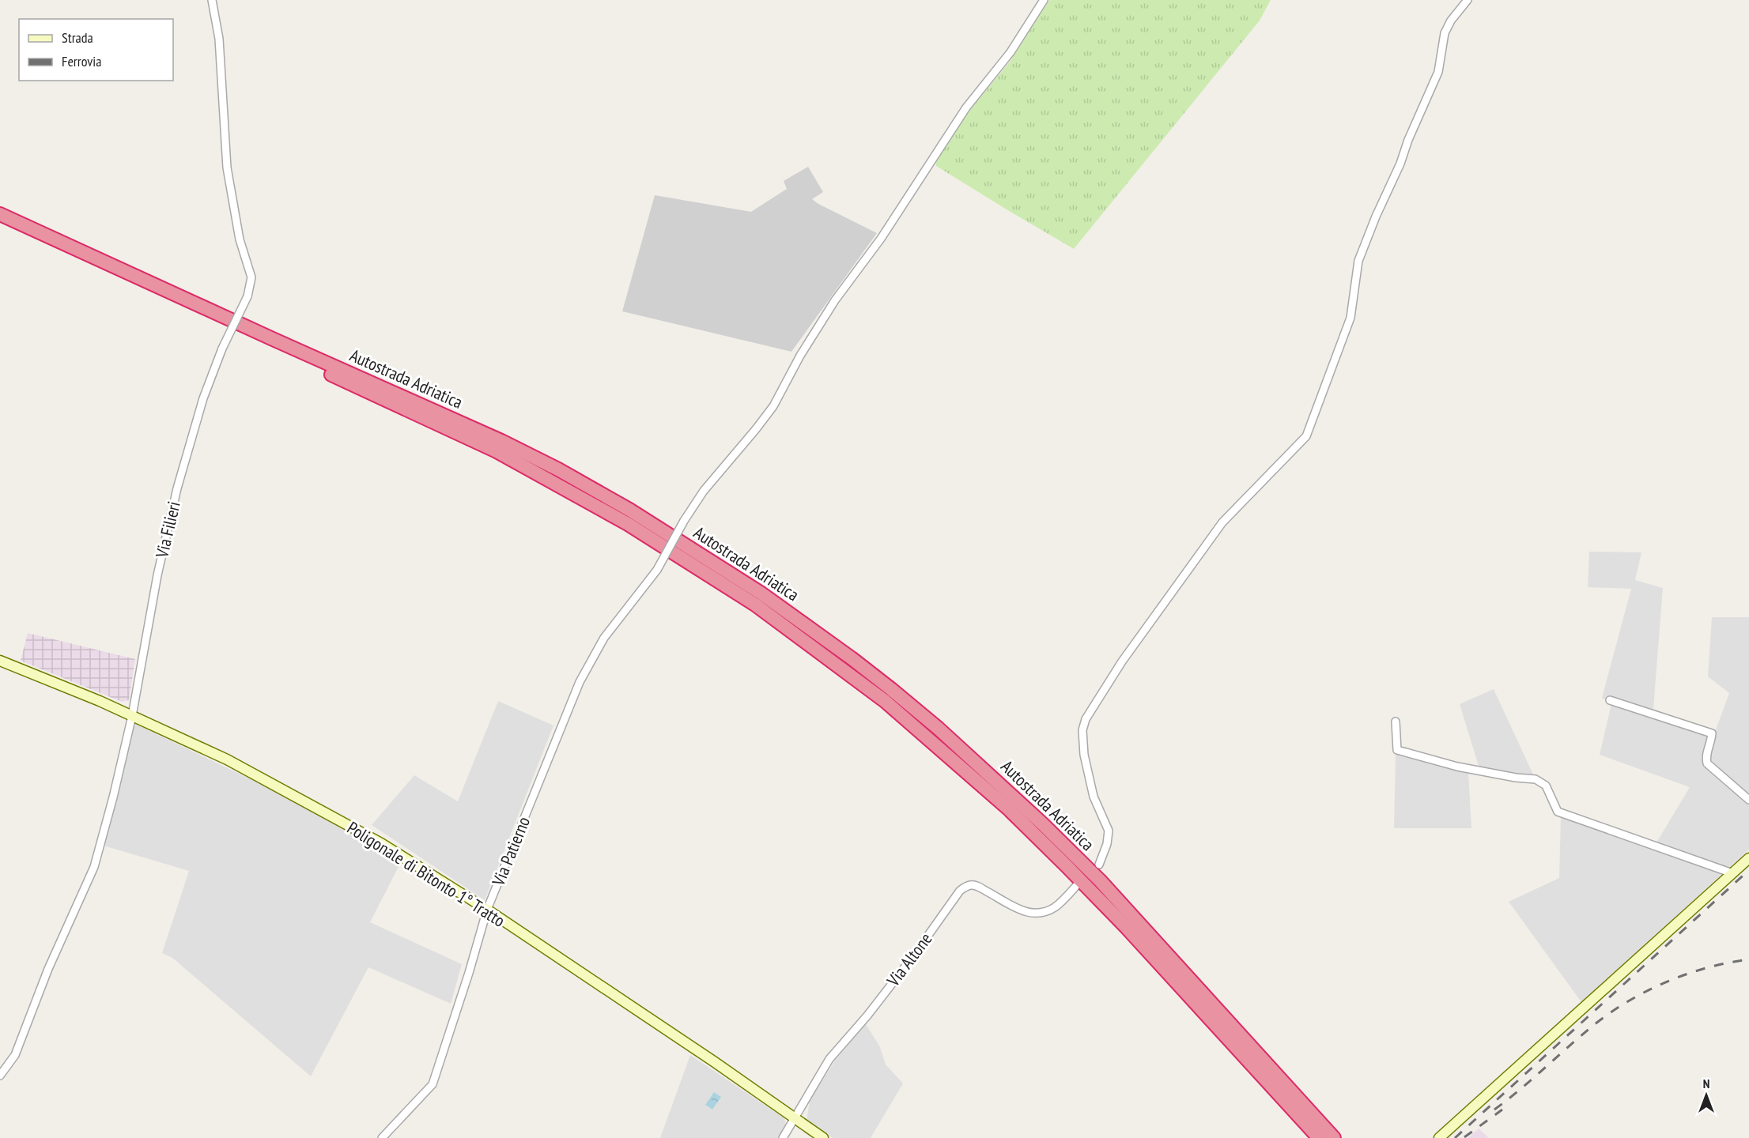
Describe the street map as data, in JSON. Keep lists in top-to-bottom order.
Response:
{
  "streets": {
    "highway": ["Autostrada Adriatica"],
    "main road": ["Poligonale di Bitonto 1° Tratto"],
    "street": ["Via Filieri", "Via Patierno", "Via Altone"]
  },
  "crossings": [
    ["Via Filieri", "Poligonale di Bitonto 1° Tratto"],
    ["Via Patierno", "Poligonale di Bitonto 1° Tratto"],
    ["Poligonale di Bitonto 1° Tratto", "Via Altone"]
  ],
  "legend": ["Strada", "Ferrovia"],
  "north": "top"
}
